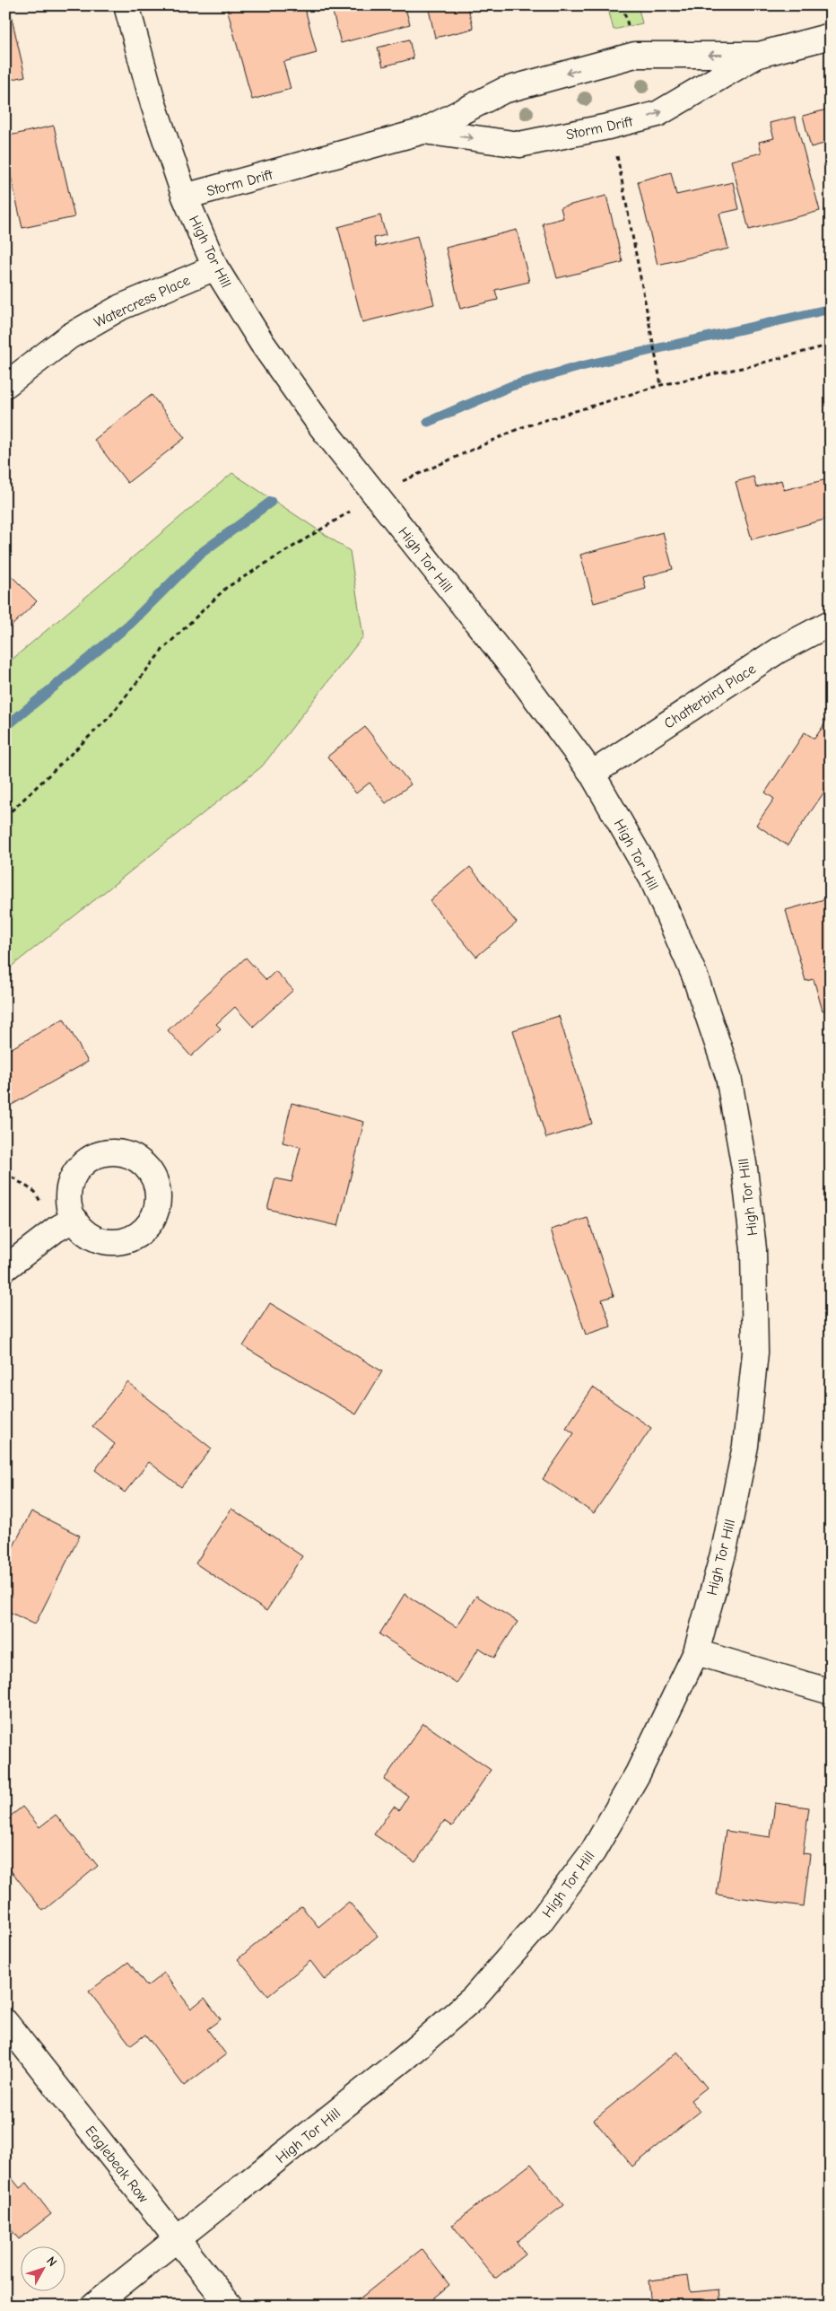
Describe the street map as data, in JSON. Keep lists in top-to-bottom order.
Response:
{
  "streets": {
    "street": [
      "Storm Drift",
      "High Tor Hill",
      "Watercress Place",
      "Chatterbird Place",
      "Eaglebeak Row"
    ]
  },
  "crossings": [
    ["Storm Drift", "High Tor Hill"],
    ["High Tor Hill", "Watercress Place"],
    ["High Tor Hill", "Chatterbird Place"],
    ["High Tor Hill", "Eaglebeak Row"]
  ],
  "north": "top right"
}
